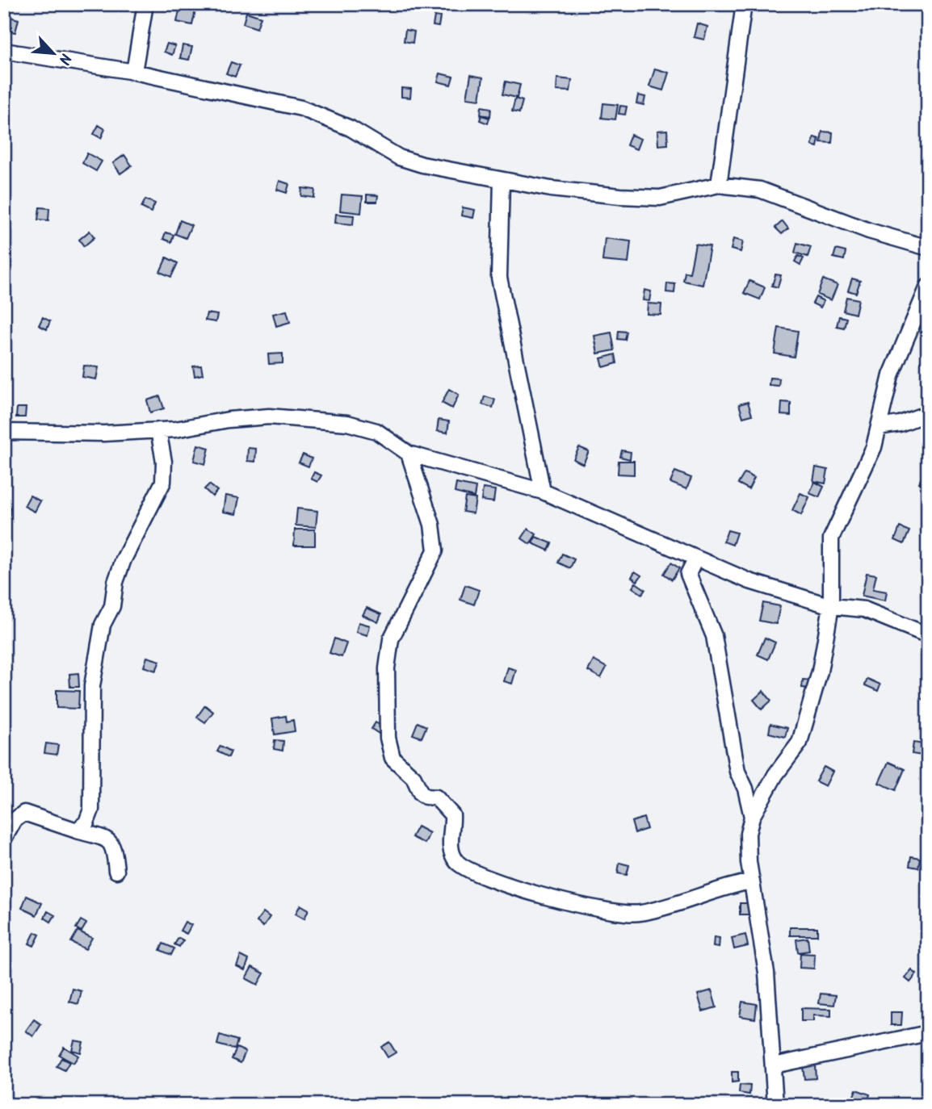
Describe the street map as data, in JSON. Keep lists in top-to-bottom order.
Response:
{
  "north": "bottom right"
}
